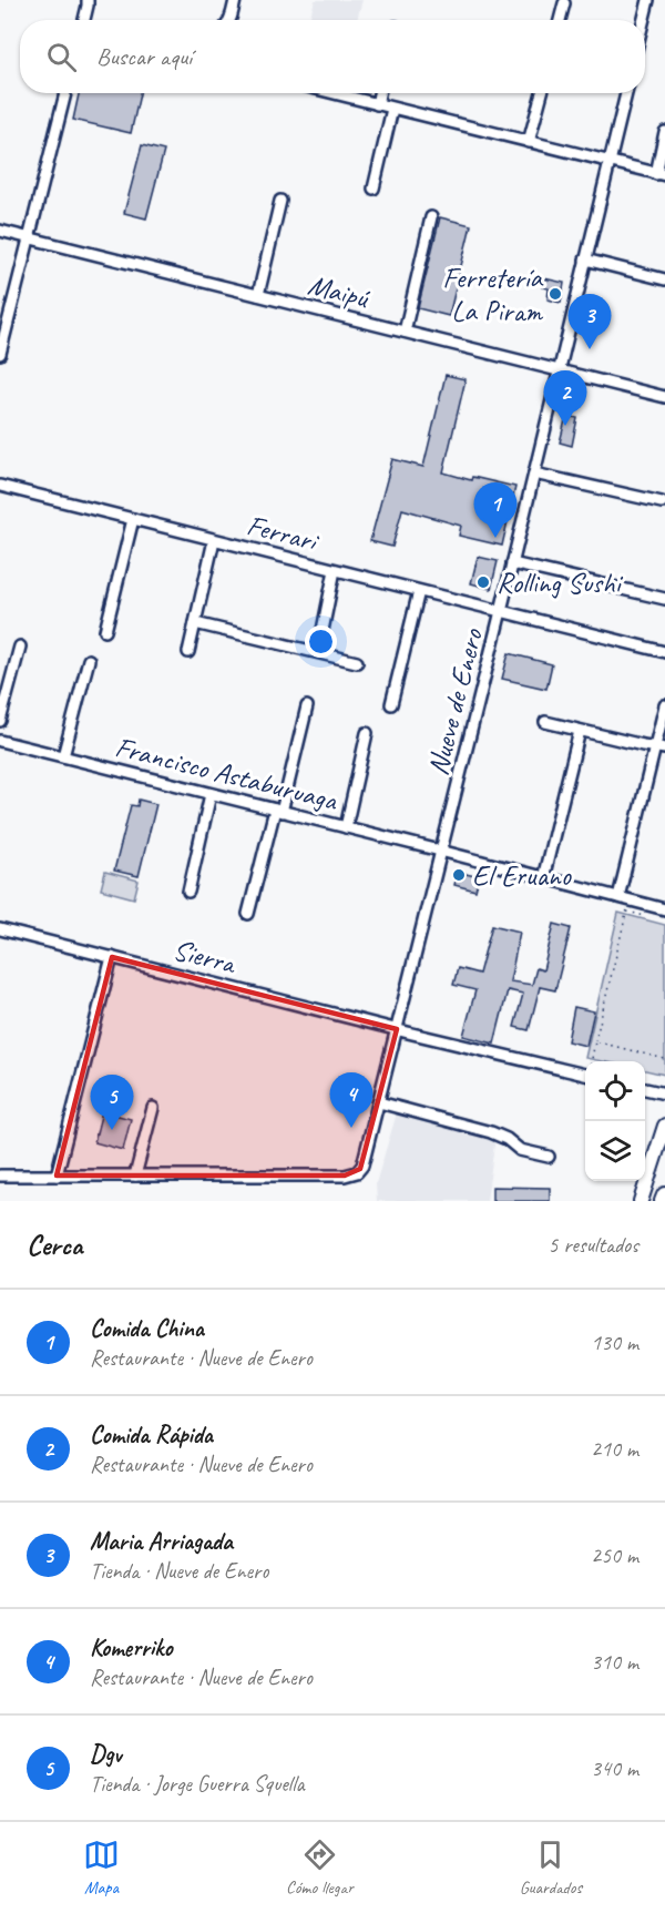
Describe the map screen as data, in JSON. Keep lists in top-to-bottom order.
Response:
{
  "streets": {
    "street": [
      "Maipú",
      "Ferrari",
      "Nueve de Enero",
      "Francisco Astaburuaga",
      "Sierra"
    ]
  },
  "crossings": [
    ["Maipú", "Nueve de Enero"],
    ["Ferrari", "Nueve de Enero"],
    ["Nueve de Enero", "Francisco Astaburuaga"],
    ["Nueve de Enero", "Sierra"]
  ],
  "places": ["Ferretería La Piram", "Rolling Sushi", "El Eruano"],
  "page": {
    "search": "Buscar aquí",
    "pins": [
      "3",
      "2",
      "1",
      "4",
      "5"
    ],
    "heading": ["Cerca", "5 resultados"],
    "list": [
      {
        "mark": "1",
        "name": "Comida China",
        "note": "Restaurante · Nueve de Enero",
        "value": "130 m"
      },
      {
        "mark": "2",
        "name": "Comida Rápida",
        "note": "Restaurante · Nueve de Enero",
        "value": "210 m"
      },
      {
        "mark": "3",
        "name": "Maria Arriagada",
        "note": "Tienda · Nueve de Enero",
        "value": "250 m"
      },
      {
        "mark": "4",
        "name": "Komerriko",
        "note": "Restaurante · Nueve de Enero",
        "value": "310 m"
      },
      {
        "mark": "5",
        "name": "Dgv",
        "note": "Tienda · Jorge Guerra Squella",
        "value": "340 m"
      }
    ],
    "nav": ["Mapa", "Cómo llegar", "Guardados"]
  }
}
